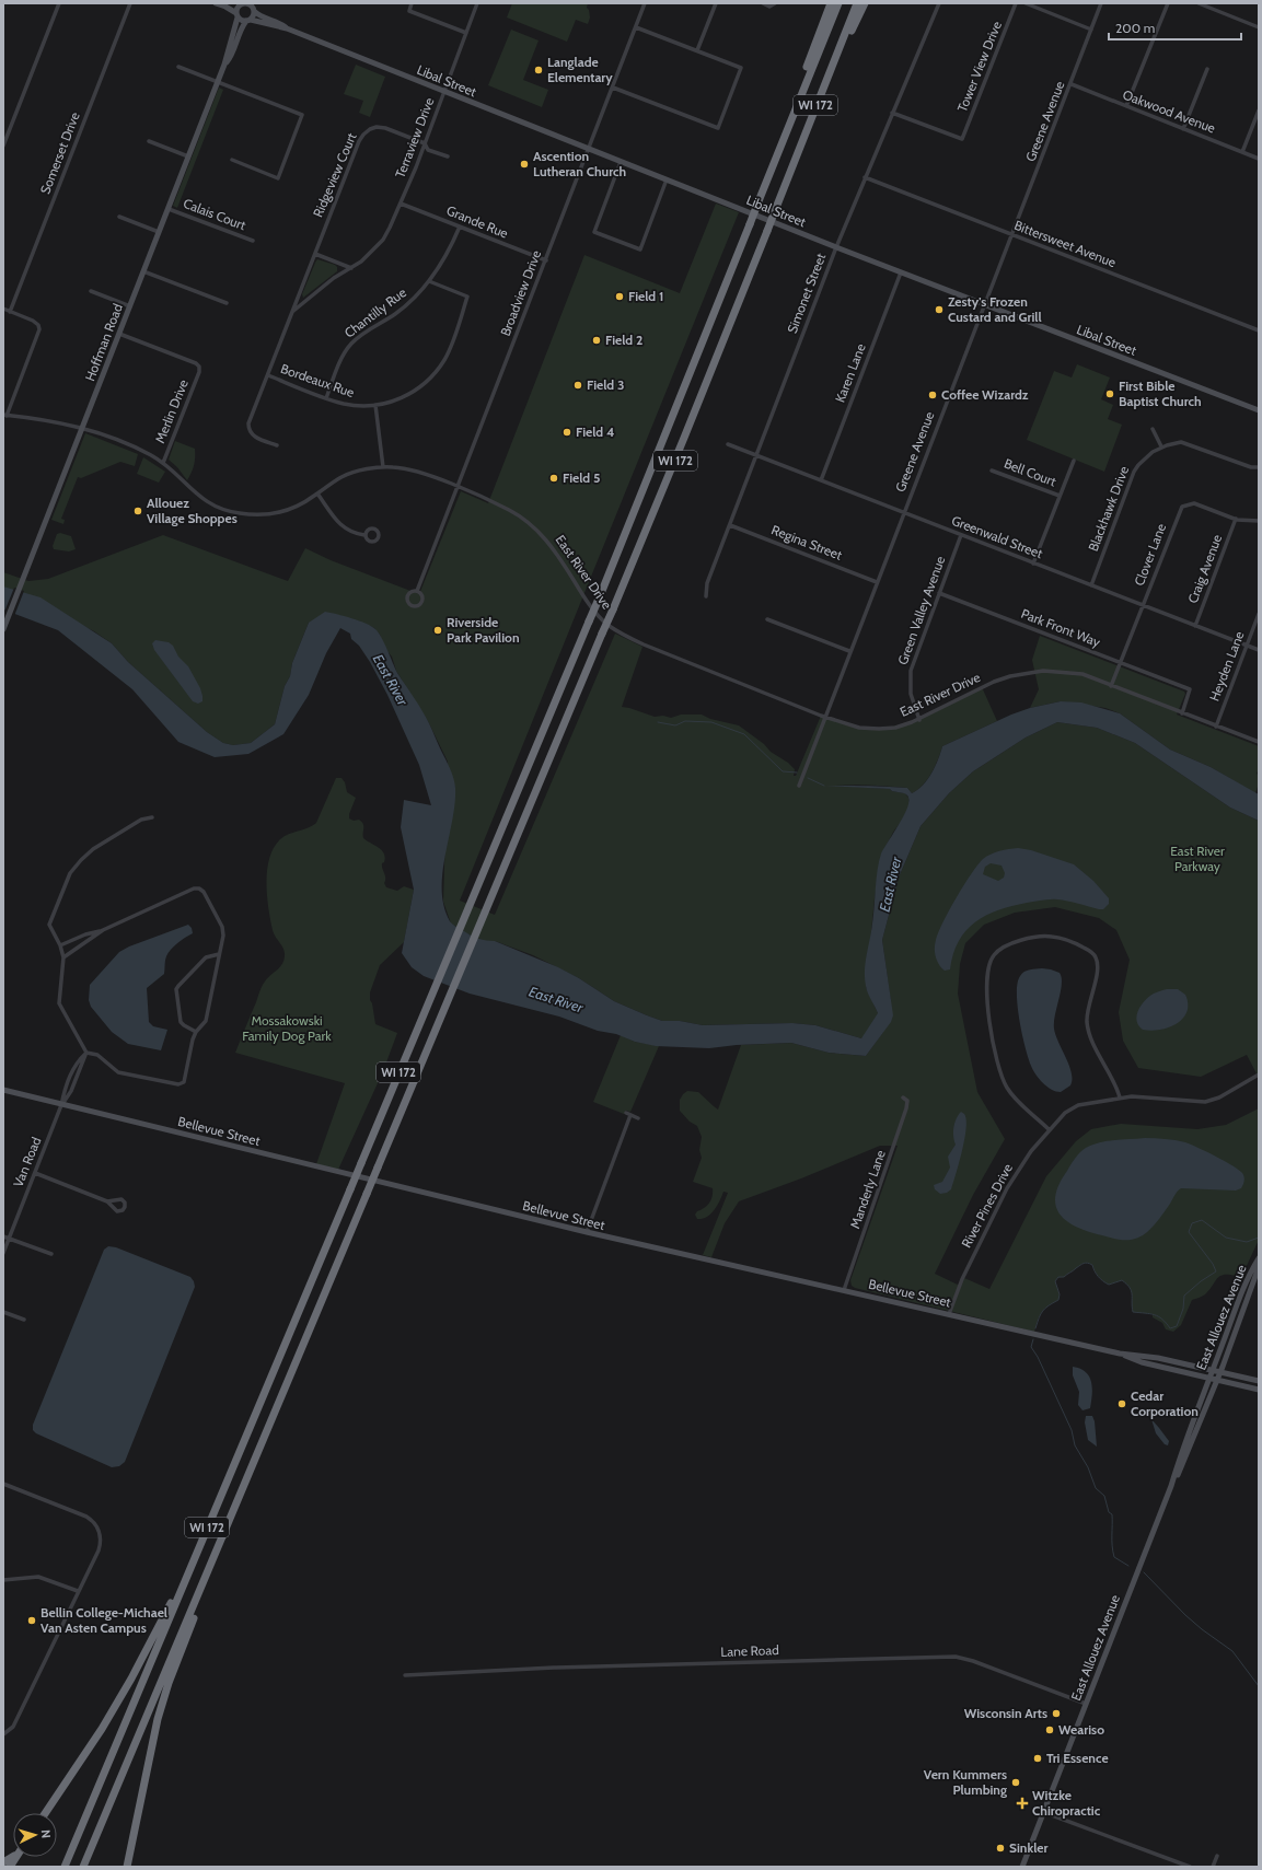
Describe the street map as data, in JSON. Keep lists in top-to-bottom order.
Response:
{
  "streets": {
    "highway": ["WI 172"],
    "street": [
      "Tower View Drive",
      "Libal Street",
      "Oakwood Avenue",
      "Greene Avenue",
      "Terraview Drive",
      "Somerset Drive",
      "Ridgeview Court",
      "Calais Court",
      "Grande Rue",
      "Bittersweet Avenue",
      "Broadview Drive",
      "Simonet Street",
      "Chantilly Rue",
      "Hoffman Road",
      "Karen Lane",
      "Bordeaux Rue",
      "Merlin Drive",
      "Bell Court",
      "Blackhawk Drive",
      "Greenwald Street",
      "Regina Street",
      "Clover Lane",
      "Craig Avenue",
      "East River Drive",
      "Green Valley Avenue",
      "Park Front Way",
      "Heyden Lane",
      "Bellevue Street",
      "Van Road",
      "Manderly Lane",
      "River Pines Drive",
      "East Allouez Avenue",
      "Lane Road"
    ]
  },
  "crossings": [
    ["Tower View Drive", "Simonet Street"],
    ["Libal Street", "Greene Avenue"],
    ["Libal Street", "Terraview Drive"],
    ["Libal Street", "Broadview Drive"],
    ["Libal Street", "Simonet Street"],
    ["Libal Street", "Hoffman Road"],
    ["Libal Street", "Karen Lane"],
    ["Oakwood Avenue", "Greene Avenue"],
    ["Greene Avenue", "Bittersweet Avenue"],
    ["Greene Avenue", "Greenwald Street"],
    ["Greene Avenue", "Regina Street"],
    ["Greene Avenue", "East River Drive"],
    ["Terraview Drive", "Ridgeview Court"],
    ["Terraview Drive", "Grande Rue"],
    ["Terraview Drive", "Bordeaux Rue"],
    ["Calais Court", "Hoffman Road"],
    ["Grande Rue", "Broadview Drive"],
    ["Grande Rue", "Chantilly Rue"],
    ["Bittersweet Avenue", "Simonet Street"],
    ["Broadview Drive", "East River Drive"],
    ["Simonet Street", "Greenwald Street"],
    ["Simonet Street", "Regina Street"],
    ["Chantilly Rue", "Bordeaux Rue"],
    ["Hoffman Road", "Merlin Drive"],
    ["Hoffman Road", "East River Drive"],
    ["Karen Lane", "Greenwald Street"],
    ["Merlin Drive", "East River Drive"],
    ["Blackhawk Drive", "Greenwald Street"],
    ["Greenwald Street", "Clover Lane"],
    ["Greenwald Street", "Craig Avenue"],
    ["Greenwald Street", "Green Valley Avenue"],
    ["Greenwald Street", "Heyden Lane"],
    ["Clover Lane", "Craig Avenue"],
    ["Clover Lane", "East River Drive"],
    ["Clover Lane", "Park Front Way"],
    ["East River Drive", "Green Valley Avenue"],
    ["East River Drive", "Park Front Way"],
    ["East River Drive", "Heyden Lane"],
    ["Green Valley Avenue", "Park Front Way"],
    ["Bellevue Street", "Van Road"],
    ["Bellevue Street", "Manderly Lane"],
    ["Bellevue Street", "River Pines Drive"],
    ["Bellevue Street", "East Allouez Avenue"],
    ["East Allouez Avenue", "Lane Road"]
  ],
  "water": ["East River"],
  "parks": ["East River Parkway", "Mossakowski Family Dog Park"],
  "places": {
    "other": [
      "Langlade Elementary",
      "Ascention Lutheran Church",
      "Field 1",
      "Zesty's Frozen Custard and Grill",
      "Field 2",
      "Field 3",
      "First Bible Baptist Church",
      "Coffee Wizardz",
      "Field 4",
      "Field 5",
      "Allouez Village Shoppes",
      "Riverside Park Pavilion",
      "Cedar Corporation",
      "Bellin College-Michael Van Asten Campus",
      "Wisconsin Arts",
      "Weariso",
      "Tri Essence",
      "Vern Kummers Plumbing",
      "Sinkler"
    ],
    "health": ["Witzke Chiropractic"]
  },
  "scale_bar": "200 m",
  "north": "right"
}
